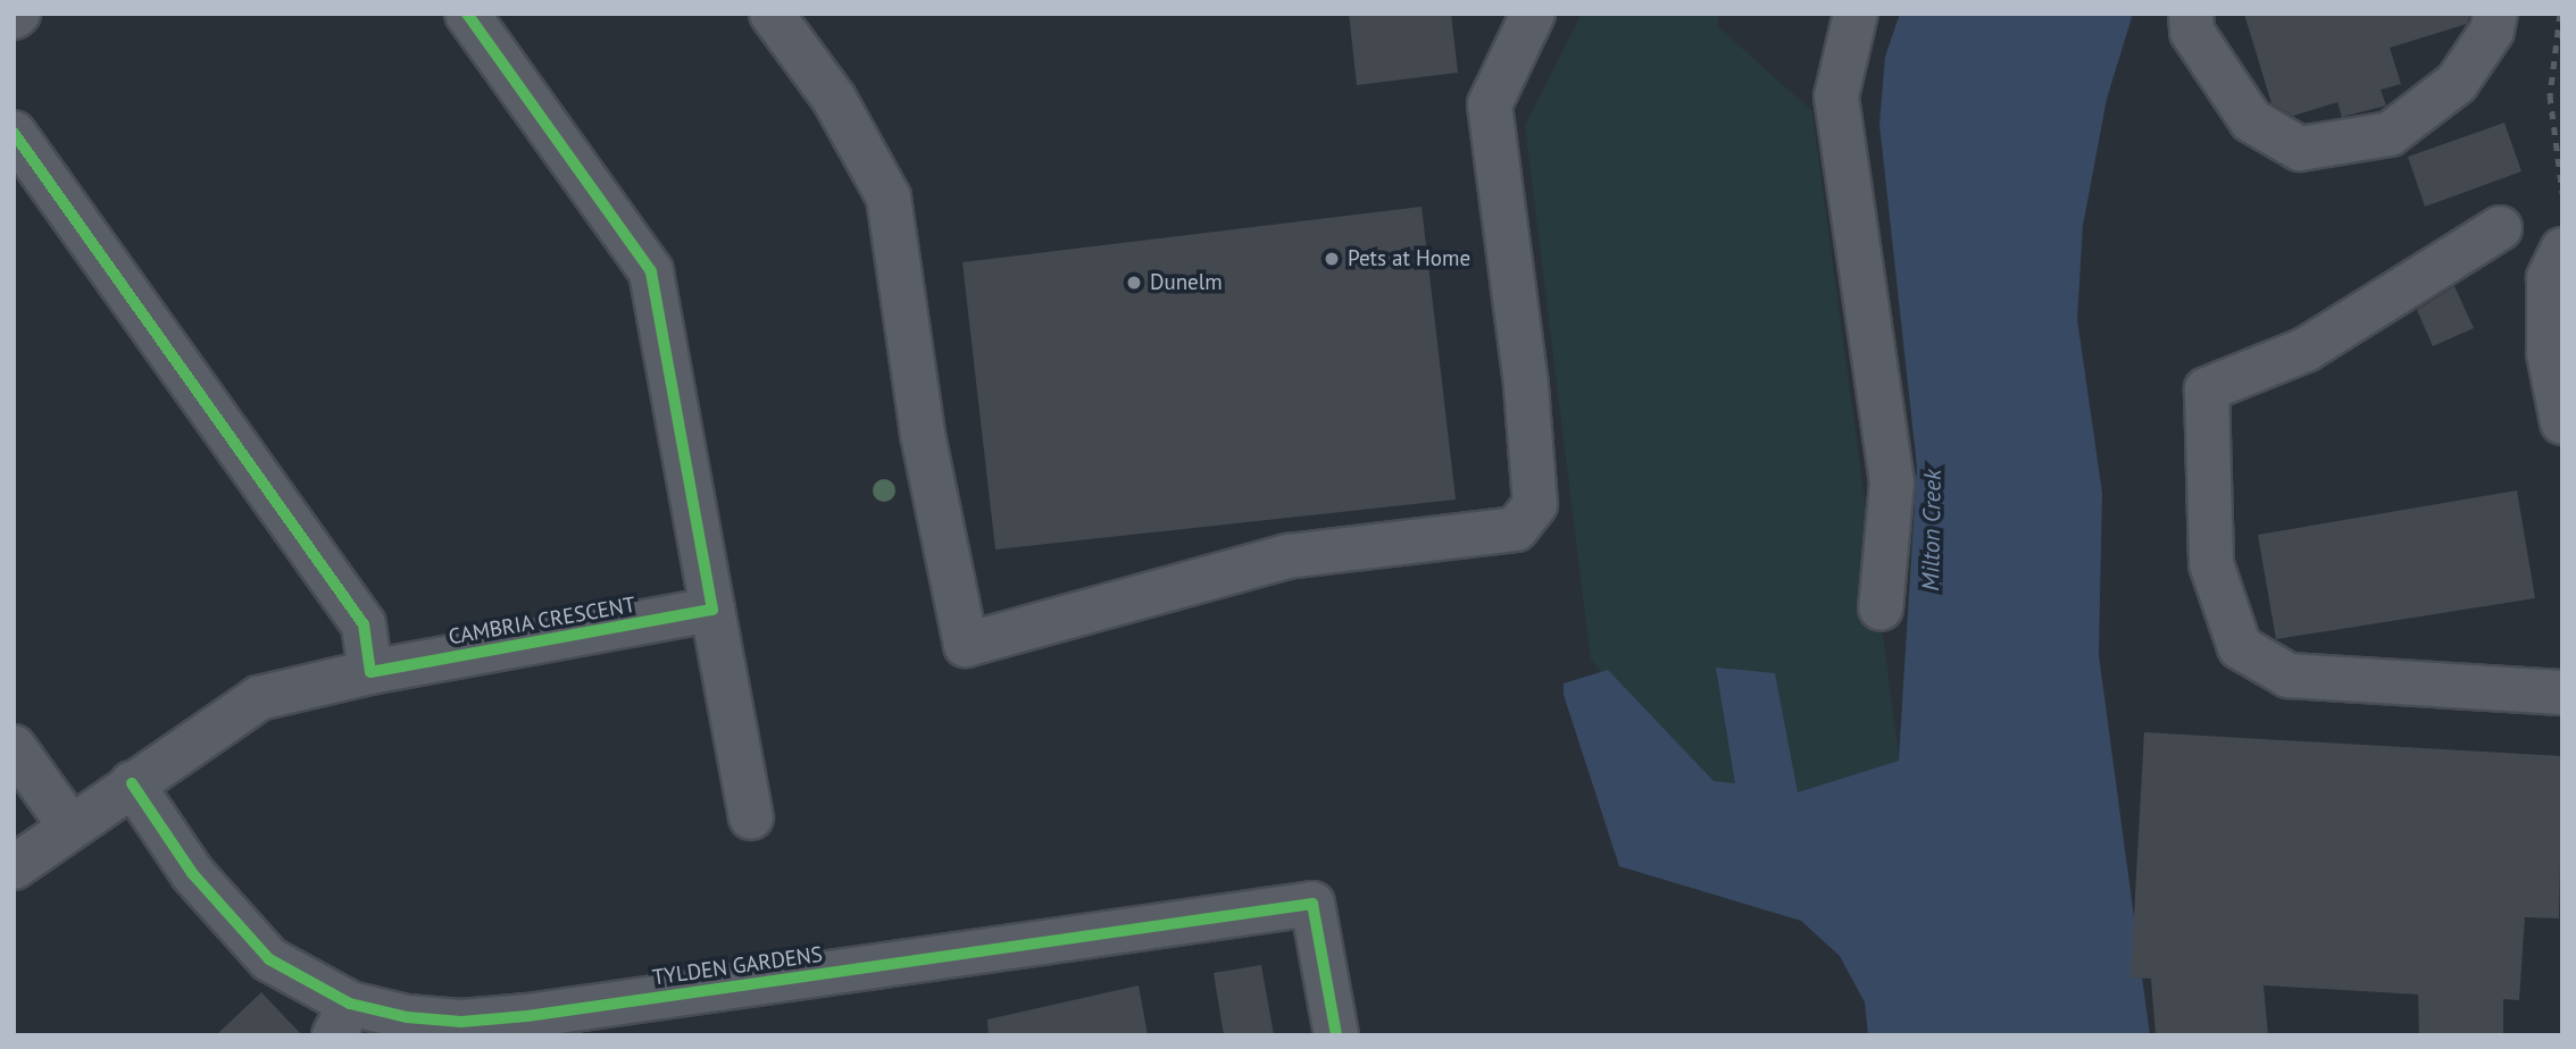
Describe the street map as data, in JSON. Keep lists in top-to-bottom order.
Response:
{
  "streets": {
    "street": ["CAMBRIA CRESCENT", "TYLDEN GARDENS"]
  },
  "crossings": [
    ["CAMBRIA CRESCENT", "TYLDEN GARDENS"]
  ],
  "water": ["Milton Creek"],
  "places": ["Pets at Home", "Dunelm"]
}
